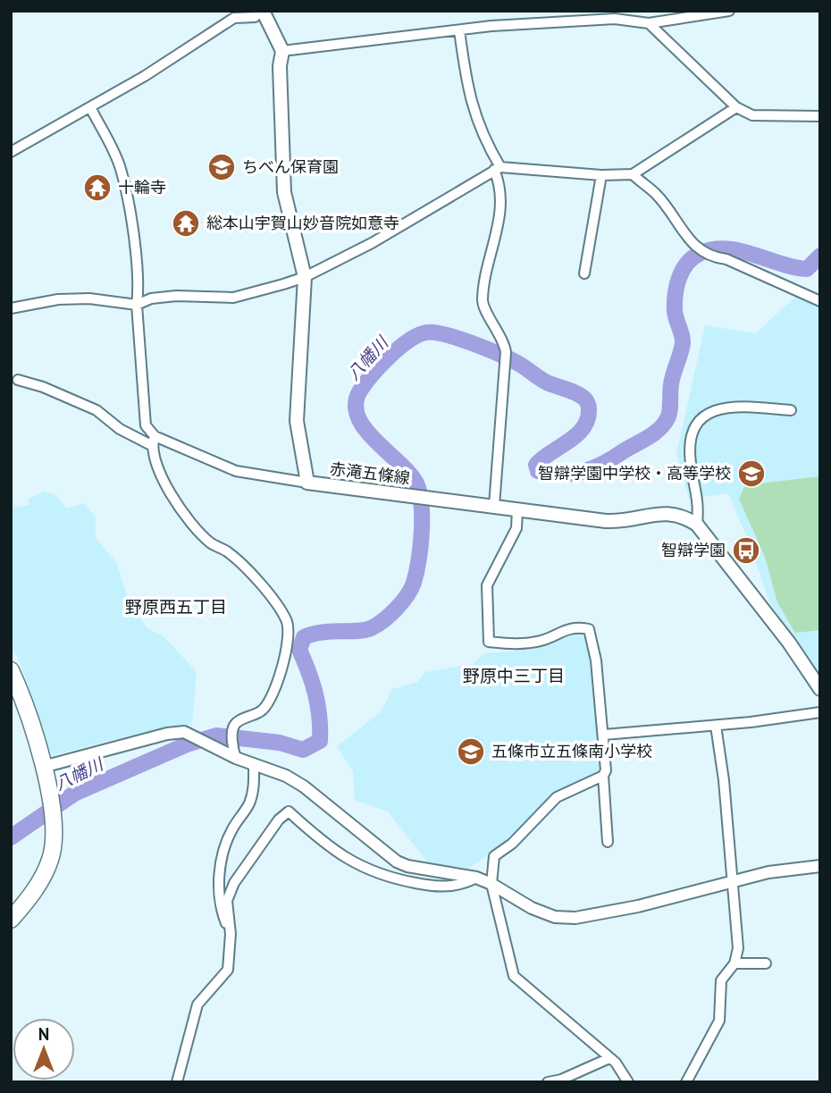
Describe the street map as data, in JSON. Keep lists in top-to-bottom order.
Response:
{
  "streets": {
    "main road": ["赤滝五條線"]
  },
  "districts": ["野原西五丁目", "野原中三丁目"],
  "water": ["八幡川"],
  "places": {
    "school or university": ["ちべん保育園", "智辯学園中学校・高等学校", "五條市立五條南小学校"],
    "temple": ["十輪寺", "総本山宇賀山妙音院如意寺"],
    "bus stop": ["智辯学園"]
  },
  "north": "top"
}
